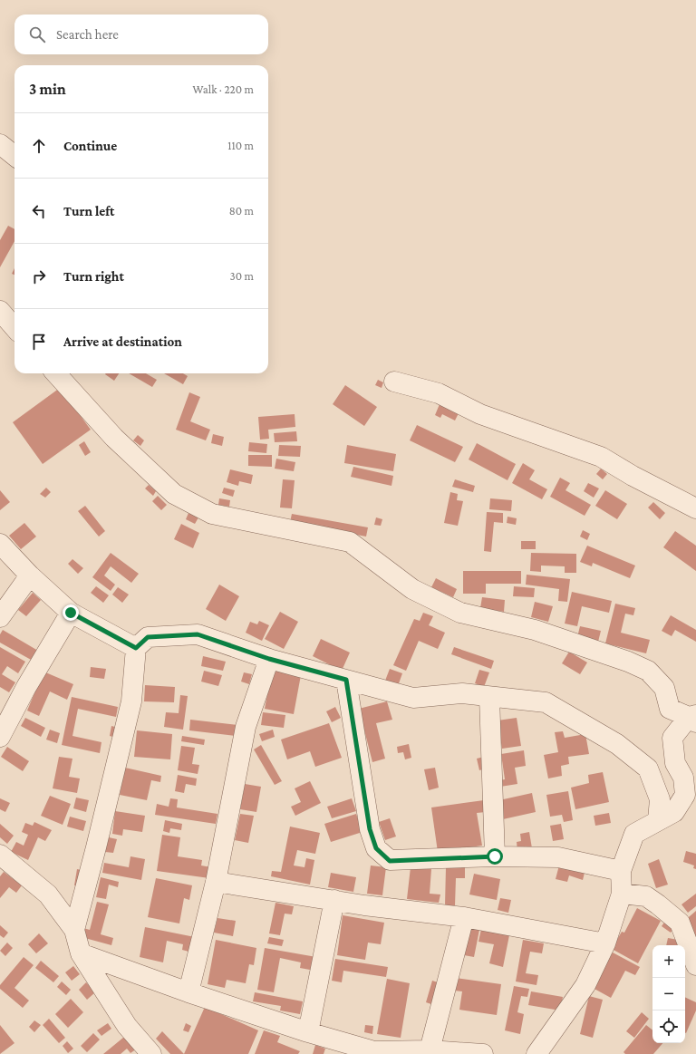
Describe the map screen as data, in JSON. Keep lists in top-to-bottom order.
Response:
{
  "page": {
    "search": "Search here",
    "heading": ["3 min", "Walk · 220 m"],
    "list": [
      ["Continue", "110 m"],
      ["Turn left", "80 m"],
      ["Turn right", "30 m"],
      "Arrive at destination"
    ],
    "map_buttons": ["+", "−"]
  }
}
